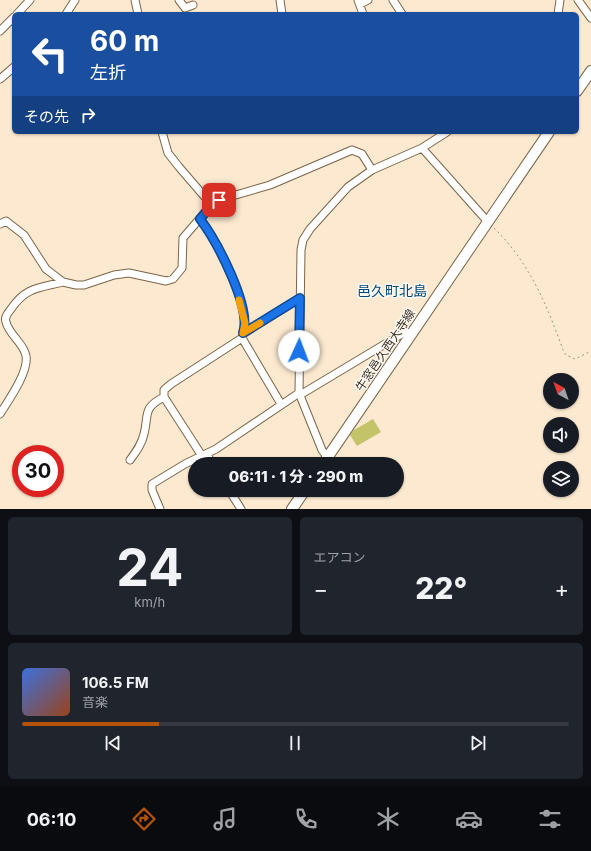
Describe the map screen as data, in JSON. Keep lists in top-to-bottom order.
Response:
{
  "streets": {
    "main road": ["牛窓邑久西大寺線"]
  },
  "districts": ["邑久町北島"],
  "north": "top left",
  "page": {
    "turn": ["60 m", "左折"],
    "then": "その先",
    "limit": "30",
    "trip": "06:11 · 1 分 · 290 m",
    "tile": [
      ["24", "km/h"],
      "エアコン"
    ],
    "heat": ["−", "22°", "+"],
    "song": ["106.5 FM", "音楽"],
    "tabs": "06:10"
  }
}
